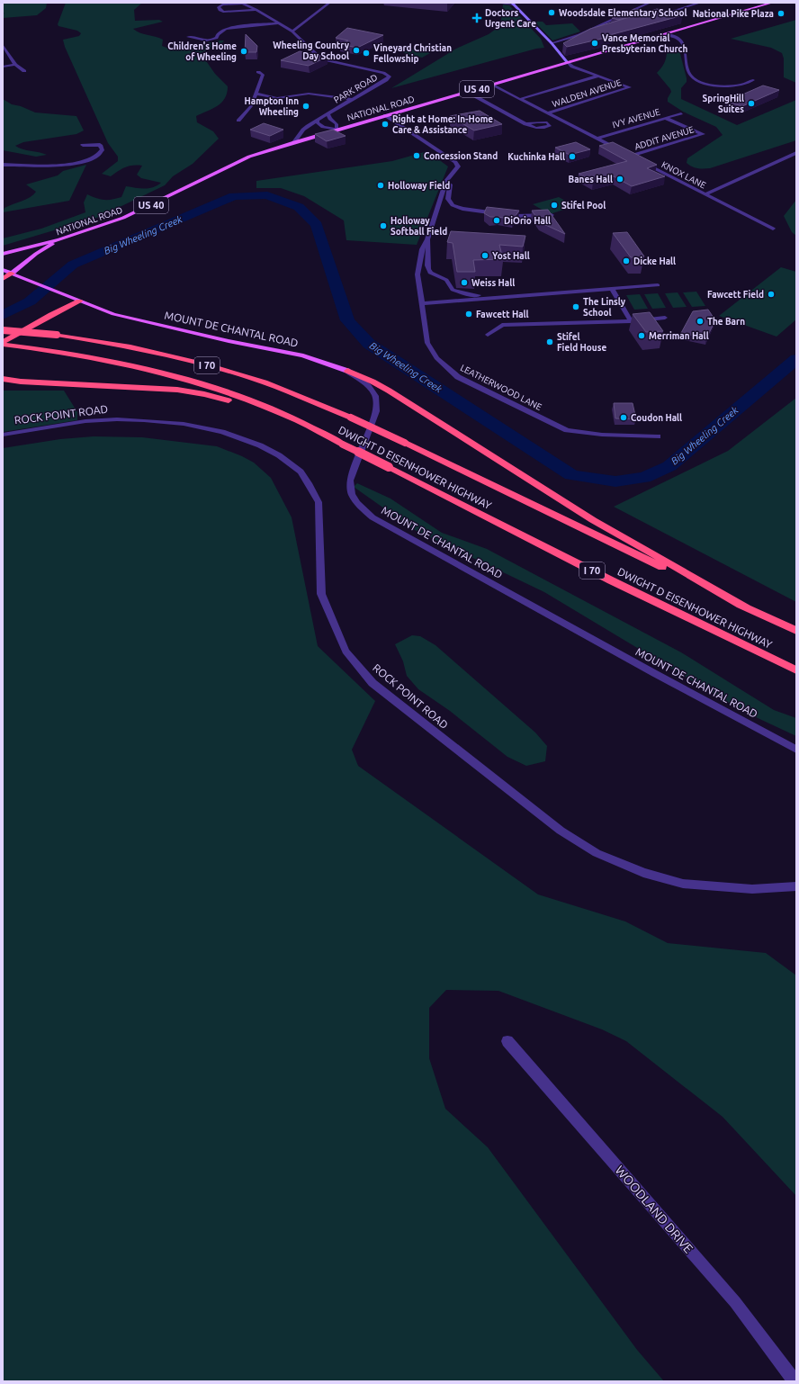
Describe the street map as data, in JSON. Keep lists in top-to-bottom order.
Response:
{
  "streets": {
    "highway": ["I 70", "DWIGHT D EISENHOWER HIGHWAY"],
    "main road": ["US 40", "NATIONAL ROAD", "MOUNT DE CHANTAL ROAD"],
    "street": [
      "PARK ROAD",
      "WALDEN AVENUE",
      "IVY AVENUE",
      "ADDIT AVENUE",
      "KNOX LANE",
      "LEATHERWOOD LANE",
      "ROCK POINT ROAD",
      "WOODLAND DRIVE"
    ]
  },
  "crossings": [
    ["PARK ROAD", "NATIONAL ROAD"],
    ["WALDEN AVENUE", "KNOX LANE"],
    ["NATIONAL ROAD", "KNOX LANE"],
    ["NATIONAL ROAD", "LEATHERWOOD LANE"],
    ["IVY AVENUE", "ADDIT AVENUE"],
    ["IVY AVENUE", "KNOX LANE"],
    ["ADDIT AVENUE", "KNOX LANE"]
  ],
  "water": ["Big Wheeling Creek"],
  "places": {
    "other": [
      "Woodsdale Elementary School",
      "National Pike Plaza",
      "Vance Memorial Presbyterian Church",
      "Wheeling Country Day School",
      "Children's Home of Wheeling",
      "Vineyard Christian Fellowship",
      "SpringHill Suites",
      "Hampton Inn Wheeling",
      "Right at Home: In-Home Care & Assistance",
      "Concession Stand",
      "Kuchinka Hall",
      "Banes Hall",
      "Holloway Field",
      "Stifel Pool",
      "DiOrio Hall",
      "Holloway Softball Field",
      "Yost Hall",
      "Dicke Hall",
      "Weiss Hall",
      "Fawcett Field",
      "The Linsly School",
      "Fawcett Hall",
      "The Barn",
      "Merriman Hall",
      "Stifel Field House",
      "Coudon Hall"
    ],
    "health": ["Doctors Urgent Care"]
  }
}
